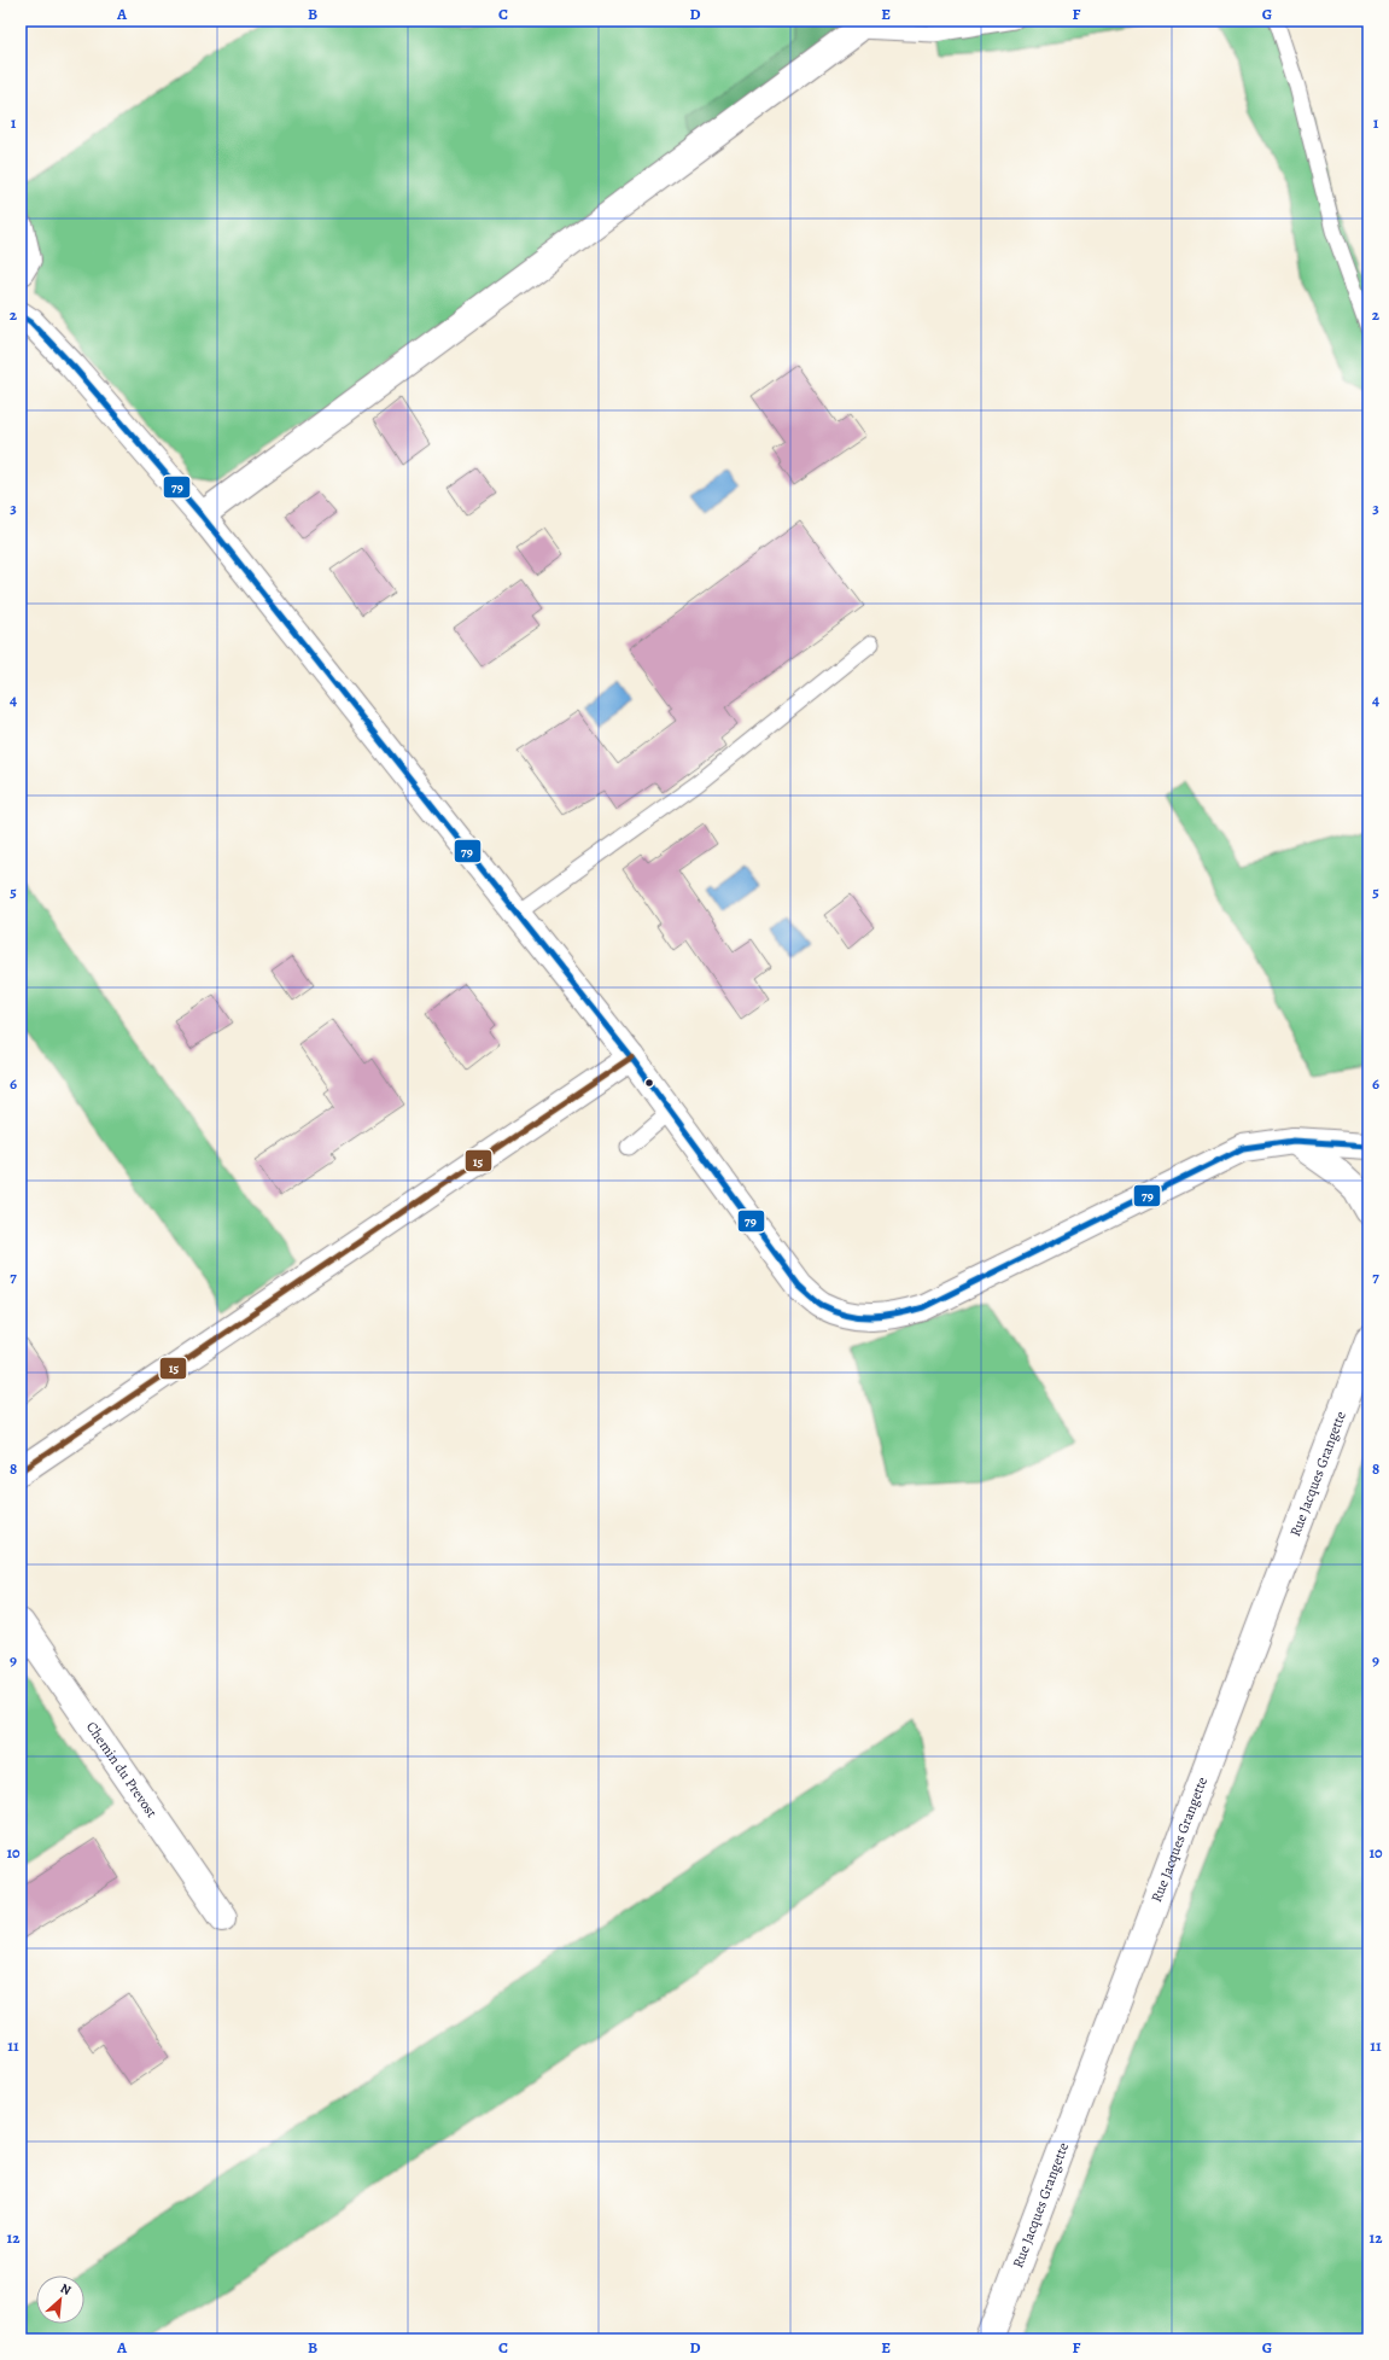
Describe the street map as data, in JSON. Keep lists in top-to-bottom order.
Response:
{
  "streets": {
    "street": ["Rue Jacques Grangette", "Chemin du Prevost"]
  },
  "lines": ["transit line 79", "transit line 15"],
  "north": "top right",
  "grid": {
    "columns": [
      "A",
      "B",
      "C",
      "D",
      "E",
      "F",
      "G"
    ],
    "rows": [
      "1",
      "2",
      "3",
      "4",
      "5",
      "6",
      "7",
      "8",
      "9",
      "10",
      "11",
      "12"
    ]
  }
}
